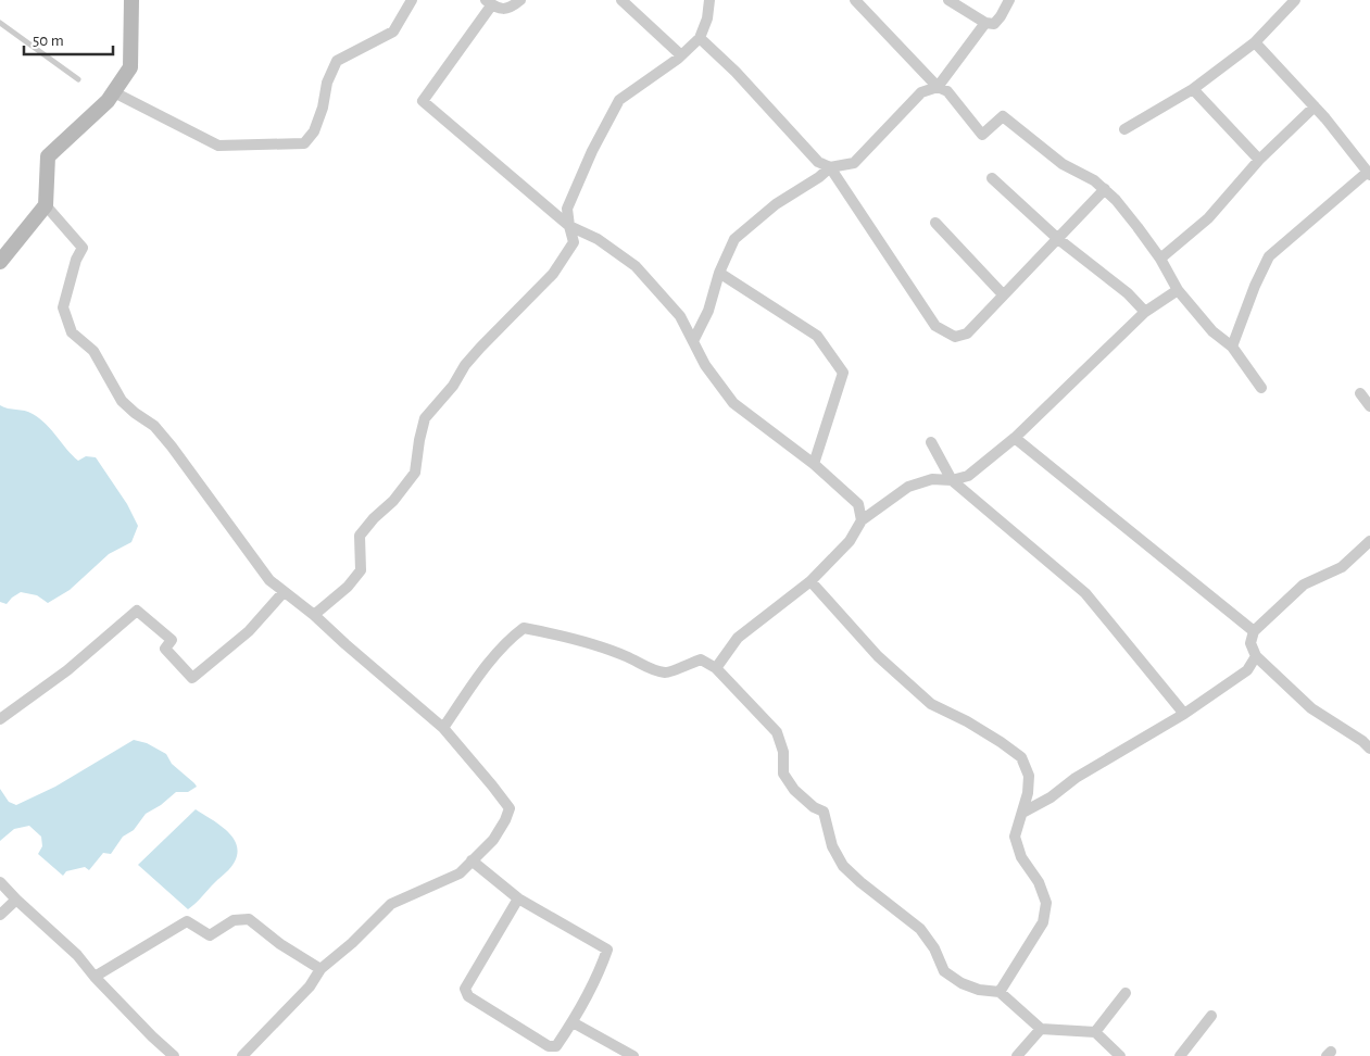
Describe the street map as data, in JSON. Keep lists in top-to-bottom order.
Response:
{
  "scale_bar": "50 m"
}
